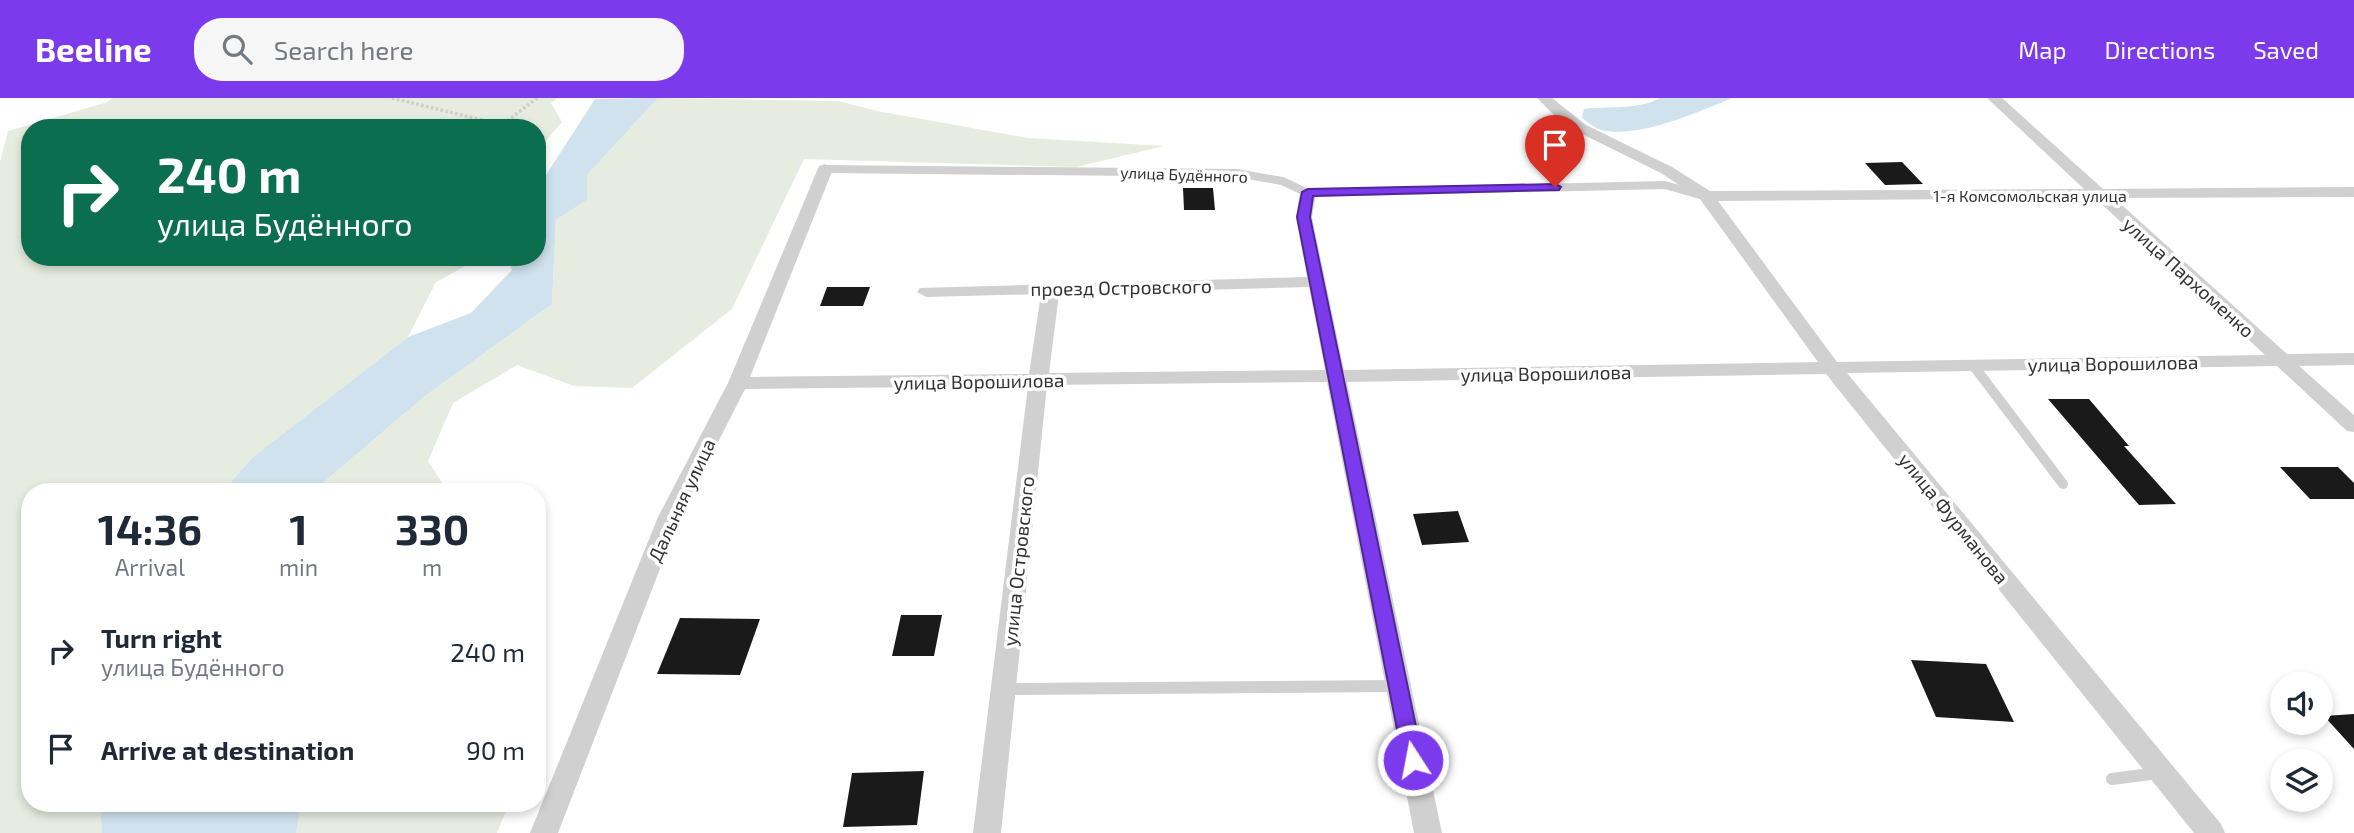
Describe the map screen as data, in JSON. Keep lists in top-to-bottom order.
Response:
{
  "streets": {
    "street": [
      "1-я Комсомольская улица",
      "улица Пархоменко",
      "проезд Островского",
      "улица Ворошилова",
      "Дальняя улица",
      "улица Фурманова",
      "улица Островского"
    ],
    "lane": ["улица Будённого"]
  },
  "crossings": [
    ["улица Будённого", "1-я Комсомольская улица"],
    ["улица Будённого", "Дальняя улица"],
    ["улица Будённого", "улица Фурманова"],
    ["1-я Комсомольская улица", "улица Пархоменко"],
    ["1-я Комсомольская улица", "улица Фурманова"],
    ["улица Пархоменко", "улица Ворошилова"],
    ["проезд Островского", "улица Островского"],
    ["улица Ворошилова", "Дальняя улица"],
    ["улица Ворошилова", "улица Фурманова"],
    ["улица Ворошилова", "улица Островского"]
  ],
  "page": {
    "header": "Beeline",
    "search": "Search here",
    "nav": ["Map", "Directions", "Saved"],
    "turn": ["240 m", "улица Будённого"],
    "eta": [
      "14:36",
      "Arrival",
      "1",
      "min",
      "330",
      "m"
    ],
    "list": [
      {
        "name": "Turn right",
        "note": "улица Будённого",
        "value": "240 m"
      },
      {
        "name": "Arrive at destination",
        "value": "90 m"
      }
    ]
  }
}
